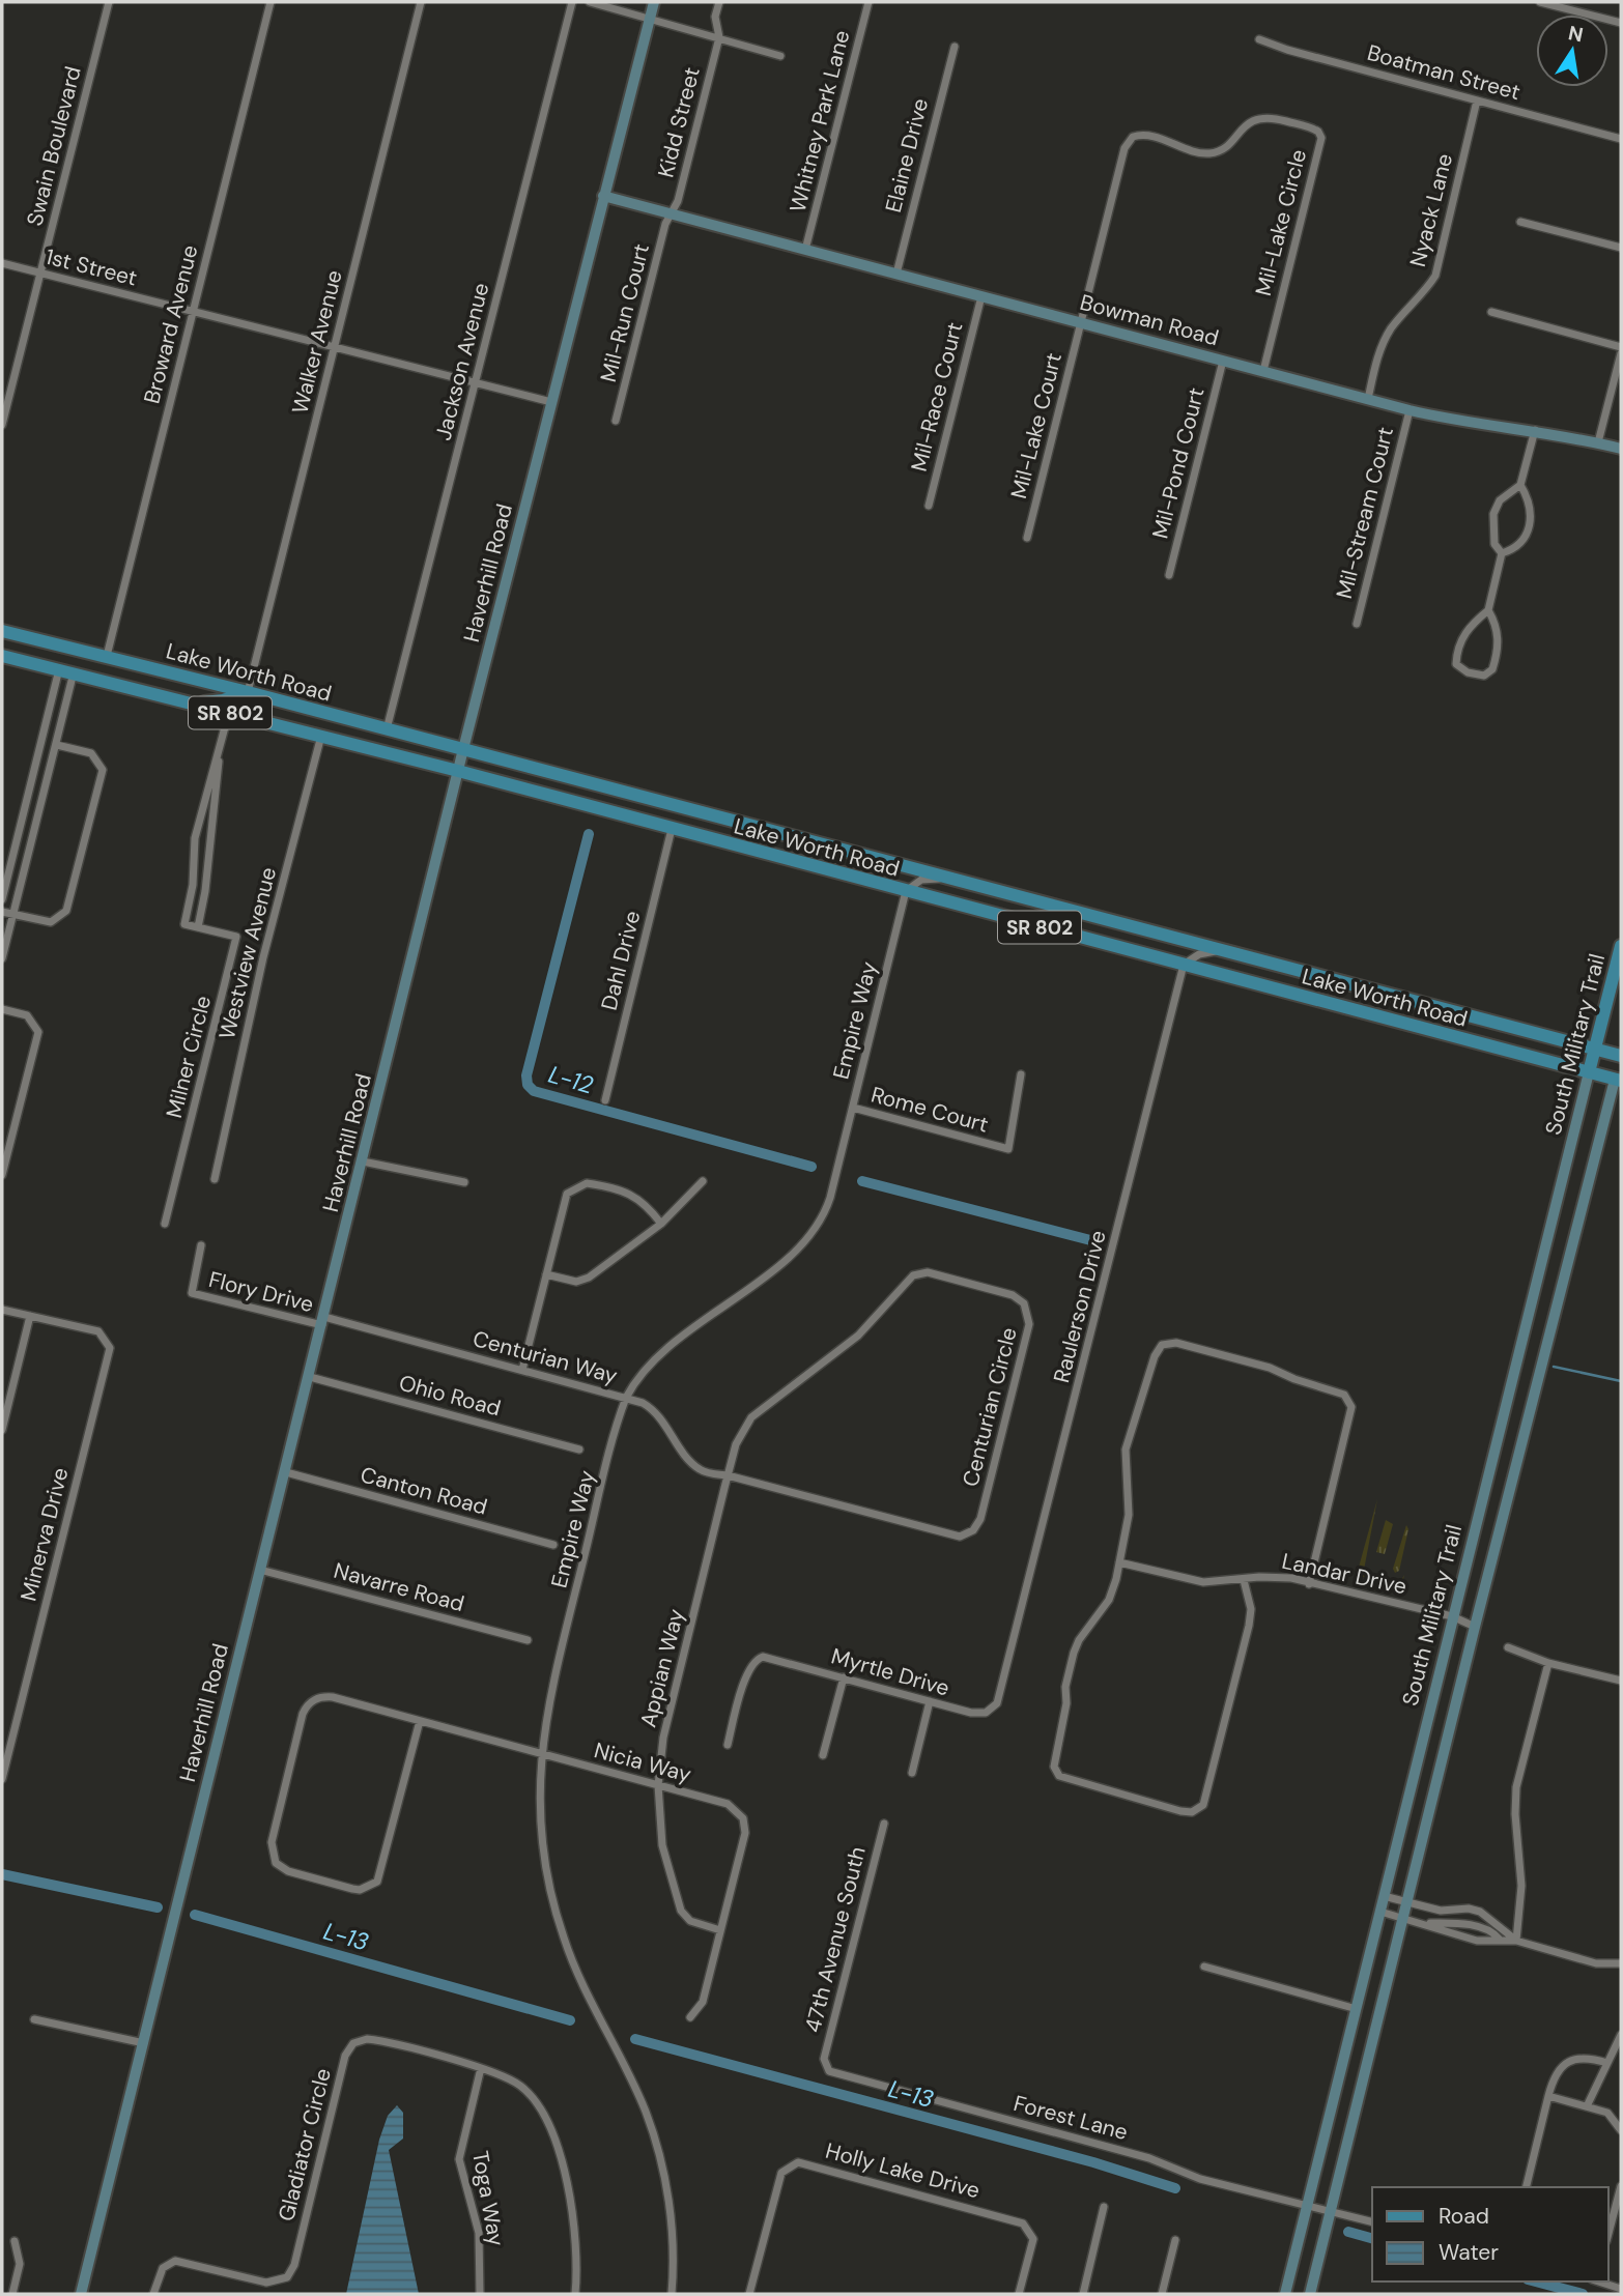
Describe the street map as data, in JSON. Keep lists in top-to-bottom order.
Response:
{
  "streets": {
    "main road": ["Lake Worth Road", "SR 802", "South Military Trail"],
    "street": [
      "Boatman Street",
      "Whitney Park Lane",
      "Kidd Street",
      "Swain Boulevard",
      "Elaine Drive",
      "Nyack Lane",
      "Mil-Lake Circle",
      "1st Street",
      "Mil-Run Court",
      "Bowman Road",
      "Broward Avenue",
      "Walker Avenue",
      "Jackson Avenue",
      "Mil-Race Court",
      "Mil-Lake Court",
      "Mil-Pond Court",
      "Mil-Stream Court",
      "Haverhill Road",
      "Westview Avenue",
      "Dahl Drive",
      "Empire Way",
      "Milner Circle",
      "Rome Court",
      "Flory Drive",
      "Raulerson Drive",
      "Centurian Way",
      "Ohio Road",
      "Centurian Circle",
      "Canton Road",
      "Minerva Drive",
      "Landar Drive",
      "Navarre Road",
      "Appian Way",
      "Myrtle Drive",
      "Nicia Way",
      "47th Avenue South",
      "Forest Lane",
      "Gladiator Circle",
      "Holly Lake Drive",
      "Toga Way"
    ]
  },
  "crossings": [
    ["Boatman Street", "Nyack Lane"],
    ["Whitney Park Lane", "Bowman Road"],
    ["Kidd Street", "Mil-Run Court"],
    ["Kidd Street", "Bowman Road"],
    ["Swain Boulevard", "1st Street"],
    ["Elaine Drive", "Bowman Road"],
    ["Nyack Lane", "Bowman Road"],
    ["Mil-Lake Circle", "Bowman Road"],
    ["Mil-Lake Circle", "Mil-Lake Court"],
    ["1st Street", "Broward Avenue"],
    ["1st Street", "Walker Avenue"],
    ["1st Street", "Jackson Avenue"],
    ["1st Street", "Haverhill Road"],
    ["Mil-Run Court", "Bowman Road"],
    ["Bowman Road", "Mil-Race Court"],
    ["Bowman Road", "Mil-Lake Court"],
    ["Bowman Road", "Mil-Pond Court"],
    ["Bowman Road", "Mil-Stream Court"],
    ["Bowman Road", "Haverhill Road"],
    ["Broward Avenue", "Lake Worth Road"],
    ["Walker Avenue", "Lake Worth Road"],
    ["Jackson Avenue", "Lake Worth Road"],
    ["Haverhill Road", "Lake Worth Road"],
    ["Haverhill Road", "Flory Drive"],
    ["Haverhill Road", "Centurian Way"],
    ["Haverhill Road", "Ohio Road"],
    ["Haverhill Road", "Canton Road"],
    ["Haverhill Road", "Navarre Road"],
    ["Lake Worth Road", "Westview Avenue"],
    ["Lake Worth Road", "Dahl Drive"],
    ["Lake Worth Road", "Empire Way"],
    ["Lake Worth Road", "South Military Trail"],
    ["Lake Worth Road", "Milner Circle"],
    ["Lake Worth Road", "Raulerson Drive"],
    ["Empire Way", "Rome Court"],
    ["Empire Way", "Centurian Way"],
    ["Empire Way", "Nicia Way"],
    ["South Military Trail", "Landar Drive"],
    ["South Military Trail", "Forest Lane"],
    ["Flory Drive", "Centurian Way"],
    ["Raulerson Drive", "Myrtle Drive"],
    ["Centurian Way", "Centurian Circle"],
    ["Centurian Way", "Appian Way"],
    ["Centurian Circle", "Appian Way"],
    ["Appian Way", "Nicia Way"],
    ["47th Avenue South", "Forest Lane"],
    ["Gladiator Circle", "Toga Way"]
  ],
  "water": ["L-12", "L-13"],
  "legend": ["Road", "Water"],
  "north": "top"
}
